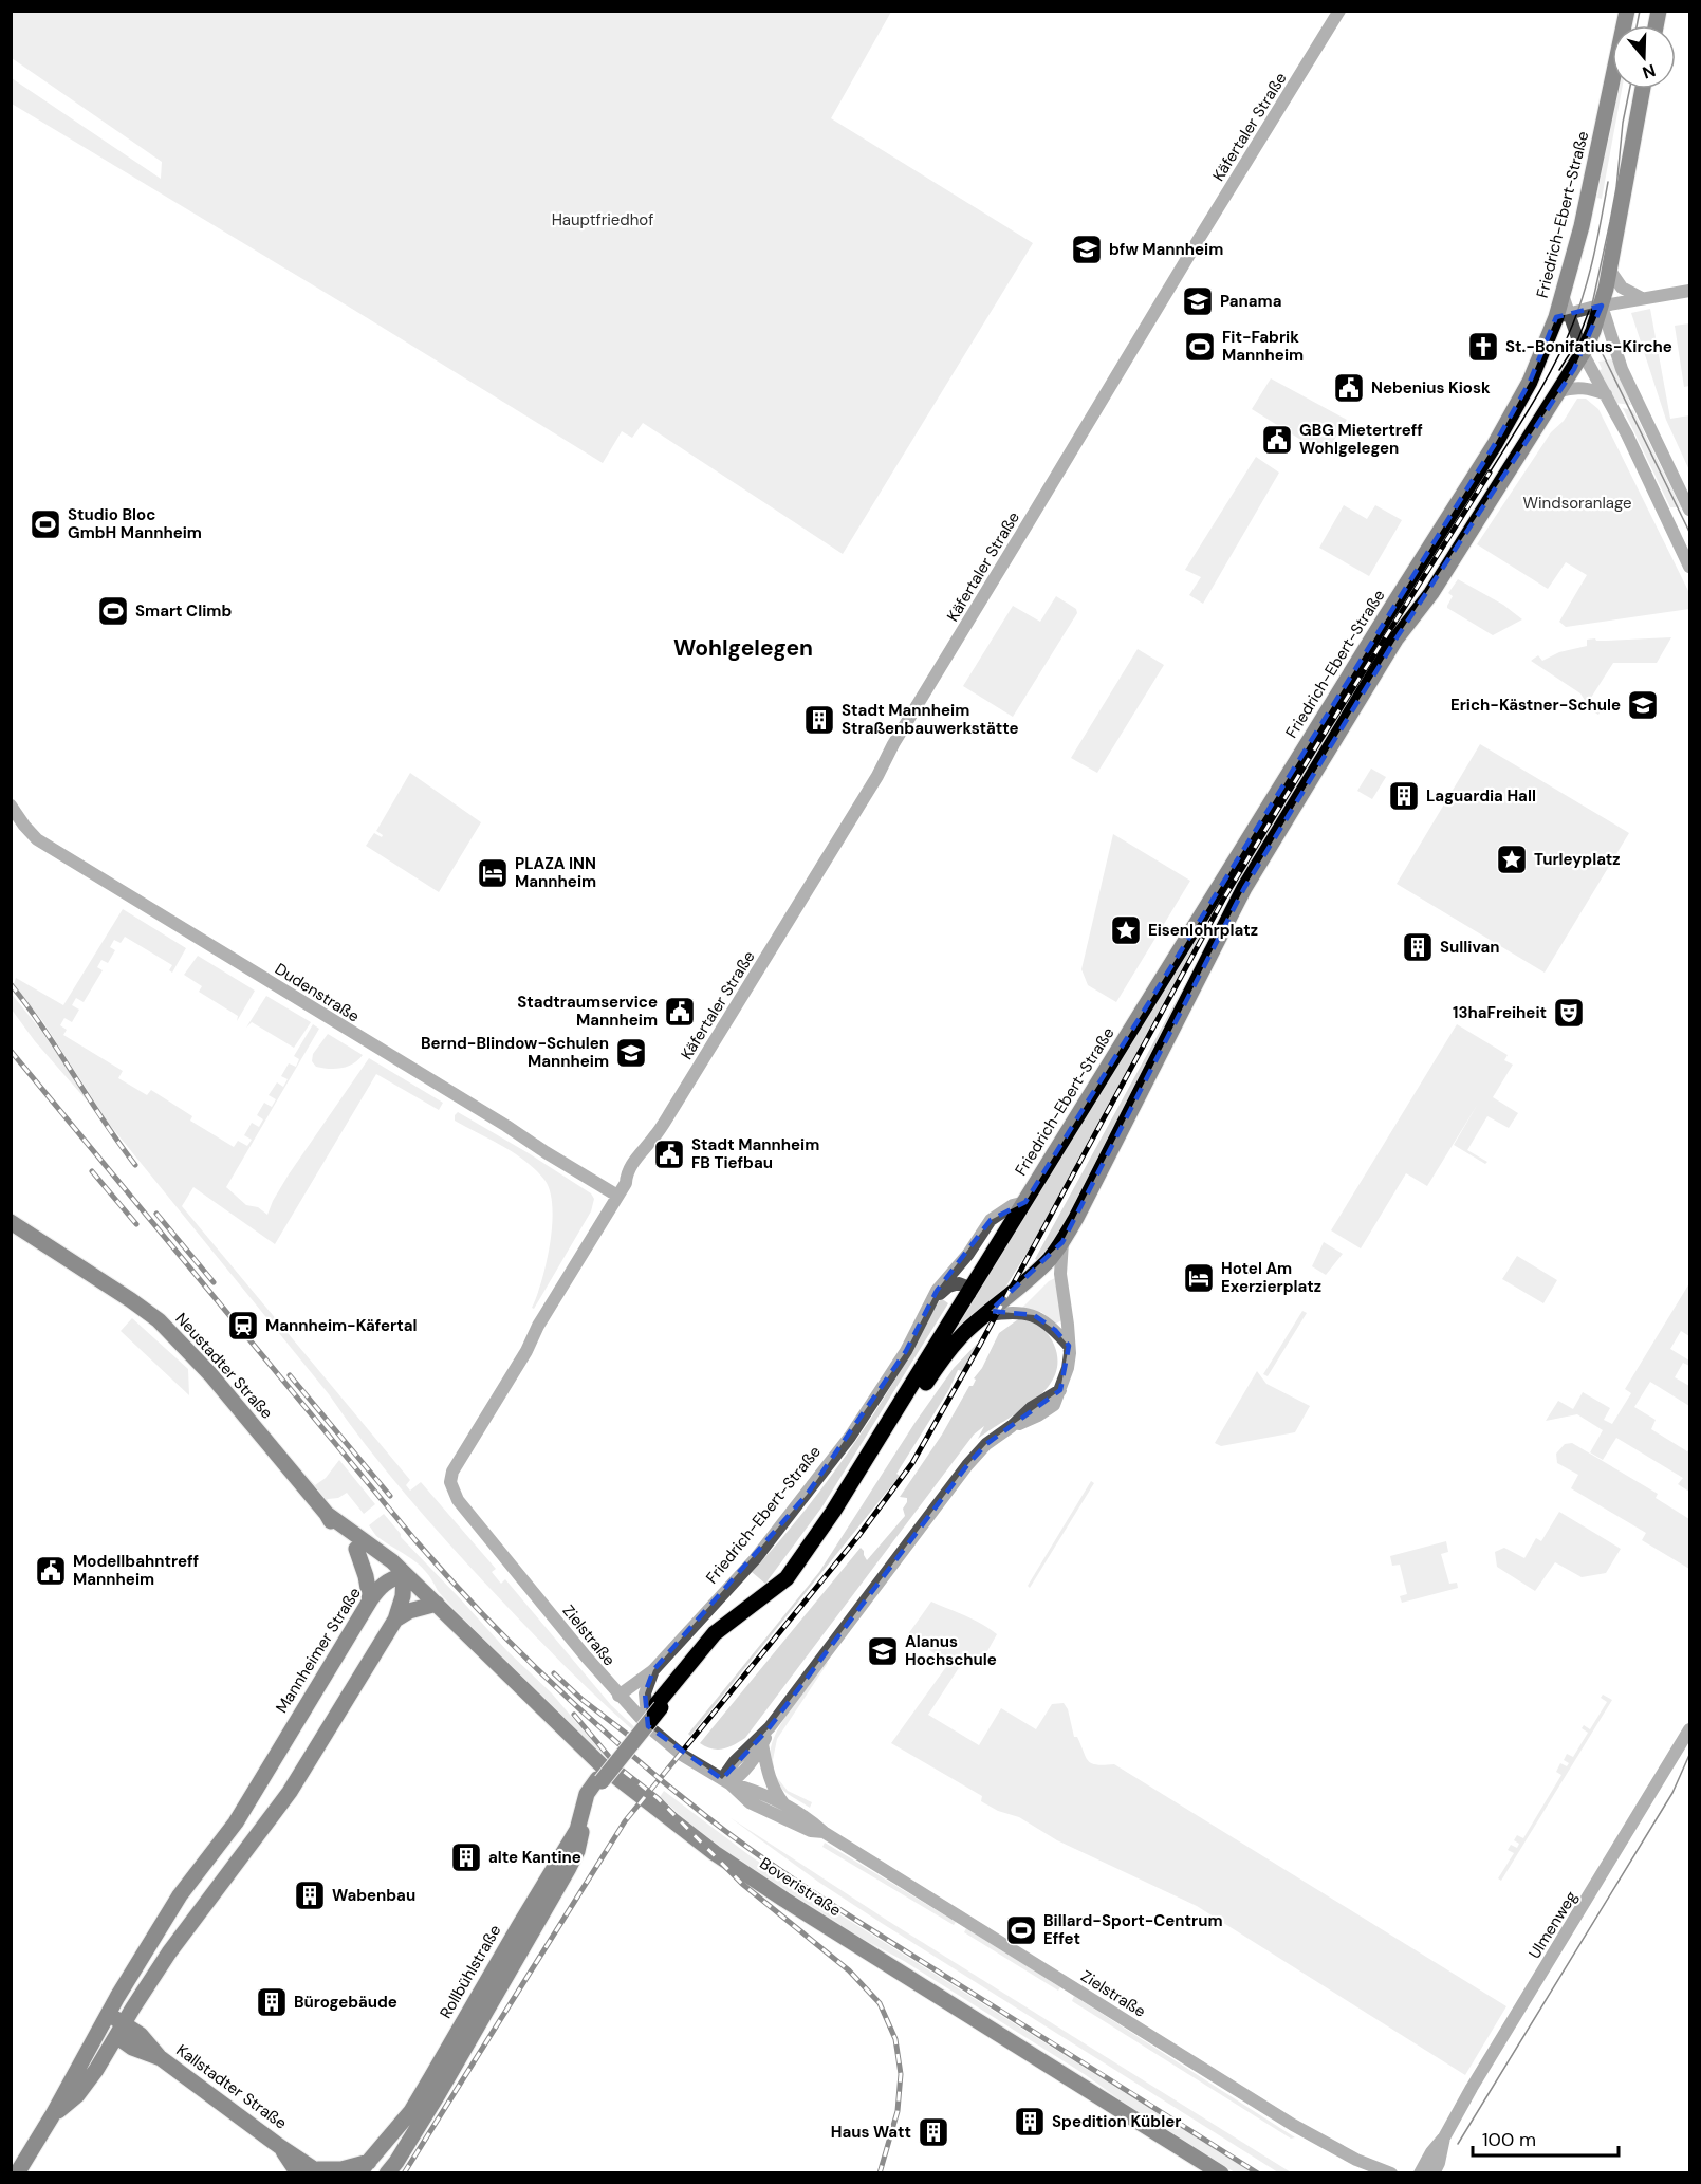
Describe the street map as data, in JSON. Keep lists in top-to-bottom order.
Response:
{
  "streets": {
    "main road": [
      "Friedrich-Ebert-Straße",
      "Neustadter Straße",
      "Mannheimer Straße",
      "Boveristraße",
      "Rollbühlstraße",
      "Kallstadter Straße"
    ],
    "street": [
      "Käfertaler Straße",
      "Dudenstraße",
      "Zielstraße",
      "Ulmenweg"
    ]
  },
  "crossings": [
    ["Käfertaler Straße", "Dudenstraße"],
    ["Käfertaler Straße", "Zielstraße"],
    ["Friedrich-Ebert-Straße", "Zielstraße"],
    ["Neustadter Straße", "Mannheimer Straße"],
    ["Neustadter Straße", "Boveristraße"],
    ["Mannheimer Straße", "Boveristraße"],
    ["Mannheimer Straße", "Kallstadter Straße"]
  ],
  "districts": ["Wohlgelegen"],
  "parks": ["Hauptfriedhof", "Windsoranlage"],
  "places": {
    "school or university": [
      "bfw Mannheim",
      "Panama",
      "Erich-Kästner-Schule",
      "Bernd-Blindow-Schulen Mannheim",
      "Alanus Hochschule"
    ],
    "sports": [
      "Fit-Fabrik Mannheim",
      "Studio Bloc GmbH Mannheim",
      "Smart Climb",
      "Billard-Sport-Centrum Effet"
    ],
    "church": ["St.-Bonifatius-Kirche"],
    "public building": [
      "Nebenius Kiosk",
      "GBG Mietertreff Wohlgelegen",
      "Stadtraumservice Mannheim",
      "Stadt Mannheim FB Tiefbau",
      "Modellbahntreff Mannheim"
    ],
    "building": [
      "Stadt Mannheim Straßenbauwerkstätte",
      "Laguardia Hall",
      "Sullivan",
      "alte Kantine",
      "Wabenbau",
      "Bürogebäude",
      "Spedition Kübler",
      "Haus Watt"
    ],
    "place": ["Turleyplatz", "Eisenlohrplatz"],
    "hotel": ["PLAZA INN Mannheim", "Hotel Am Exerzierplatz"],
    "theatre": ["13haFreiheit"],
    "station": ["Mannheim-Käfertal"]
  },
  "scale_bar": "100 m",
  "north": "bottom"
}
